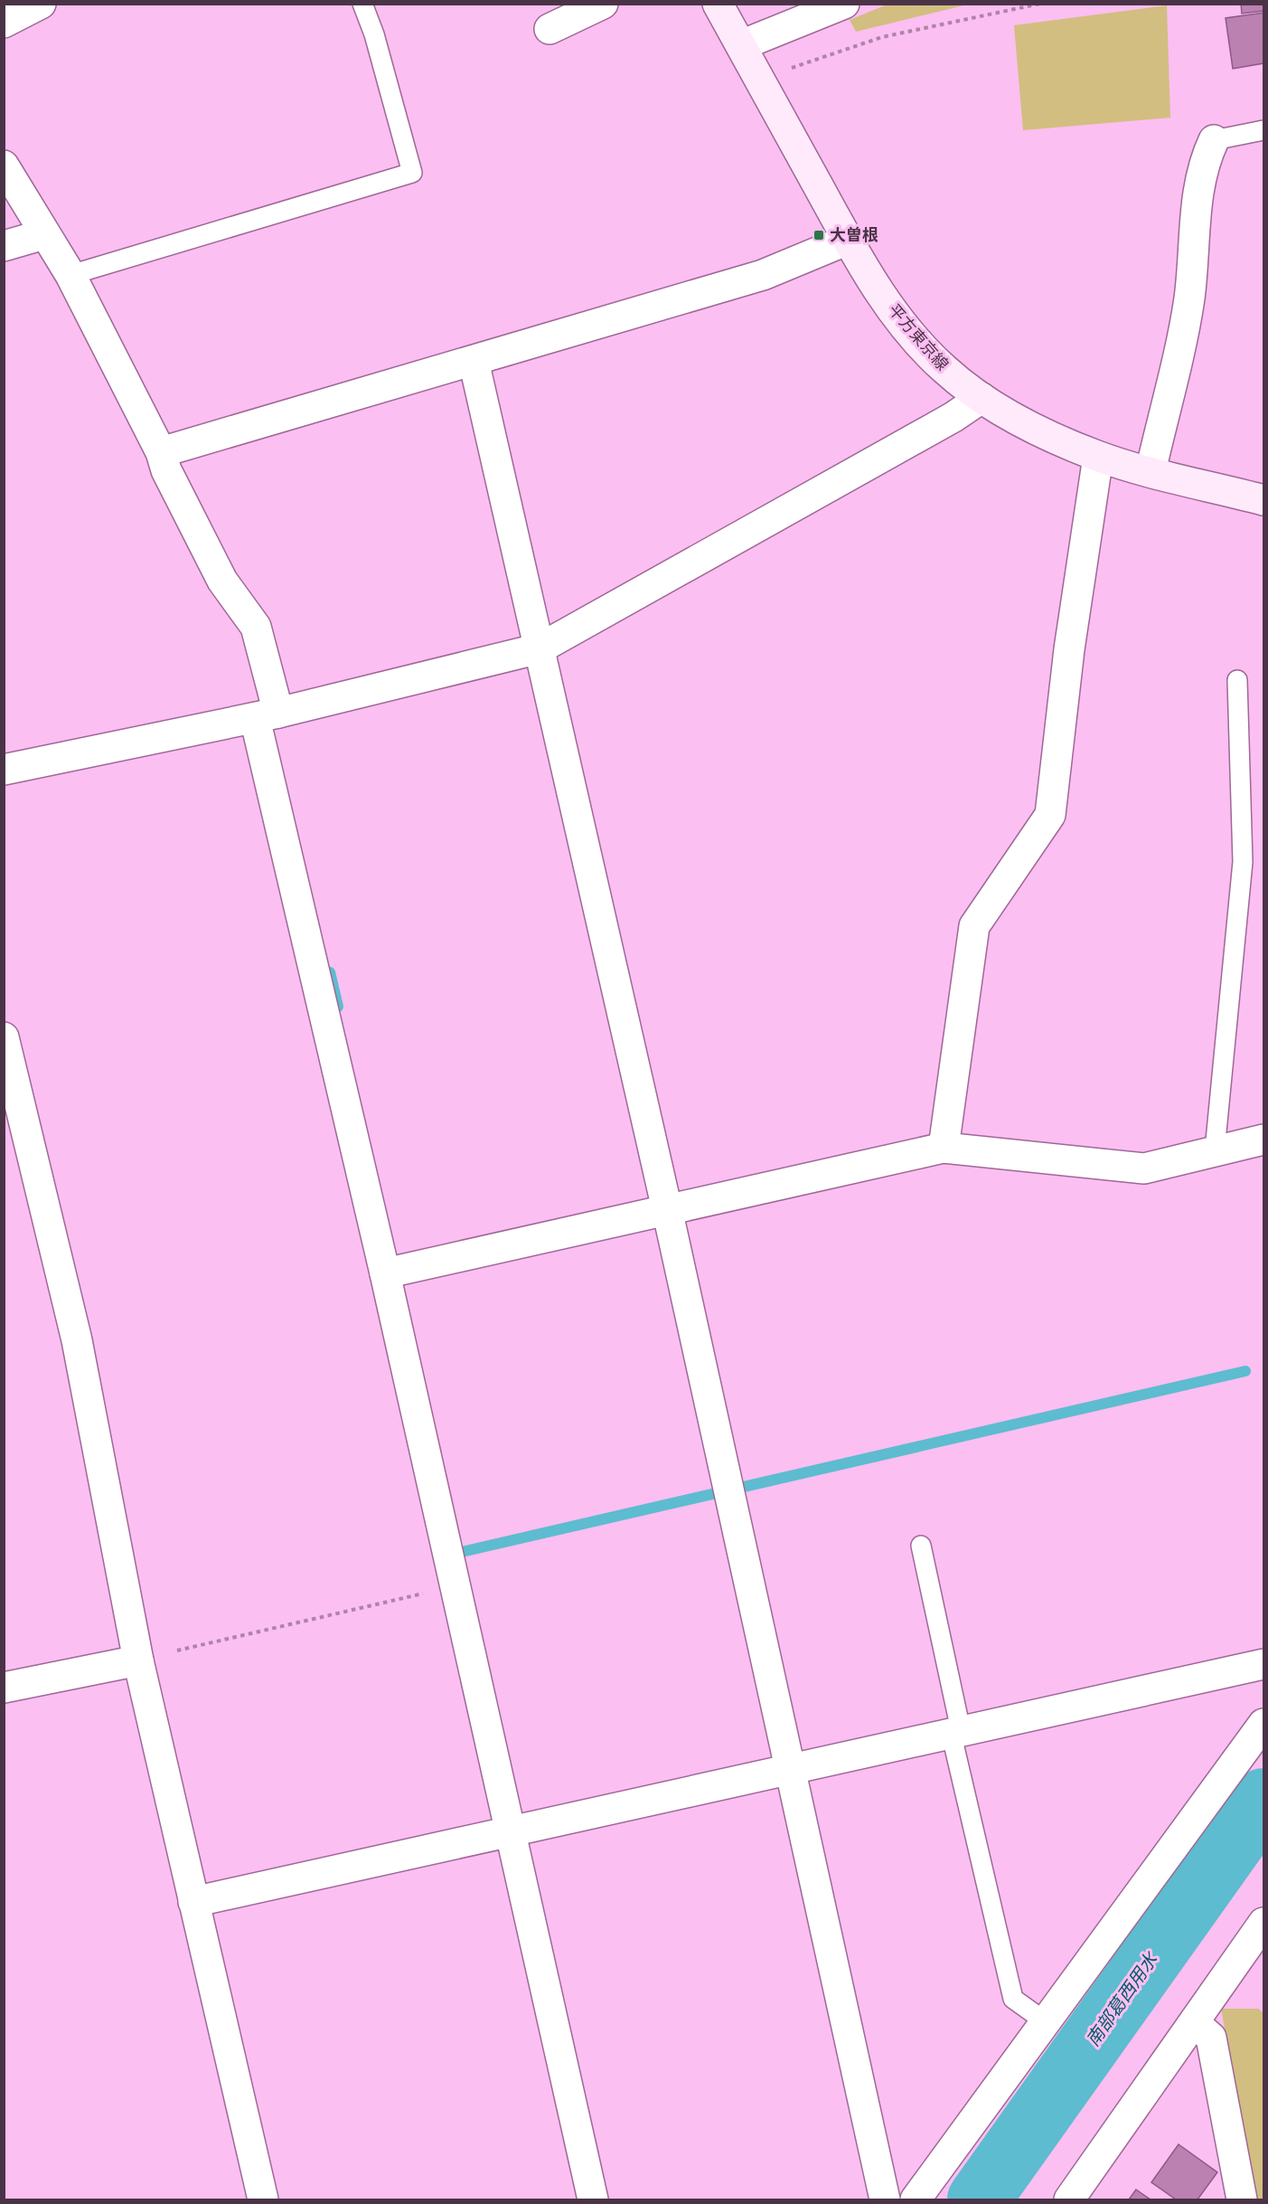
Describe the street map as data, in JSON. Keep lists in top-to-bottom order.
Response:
{
  "streets": {
    "main road": ["平方東京線"]
  },
  "water": ["南部葛西用水"],
  "places": {
    "transit": ["大曽根"]
  }
}
